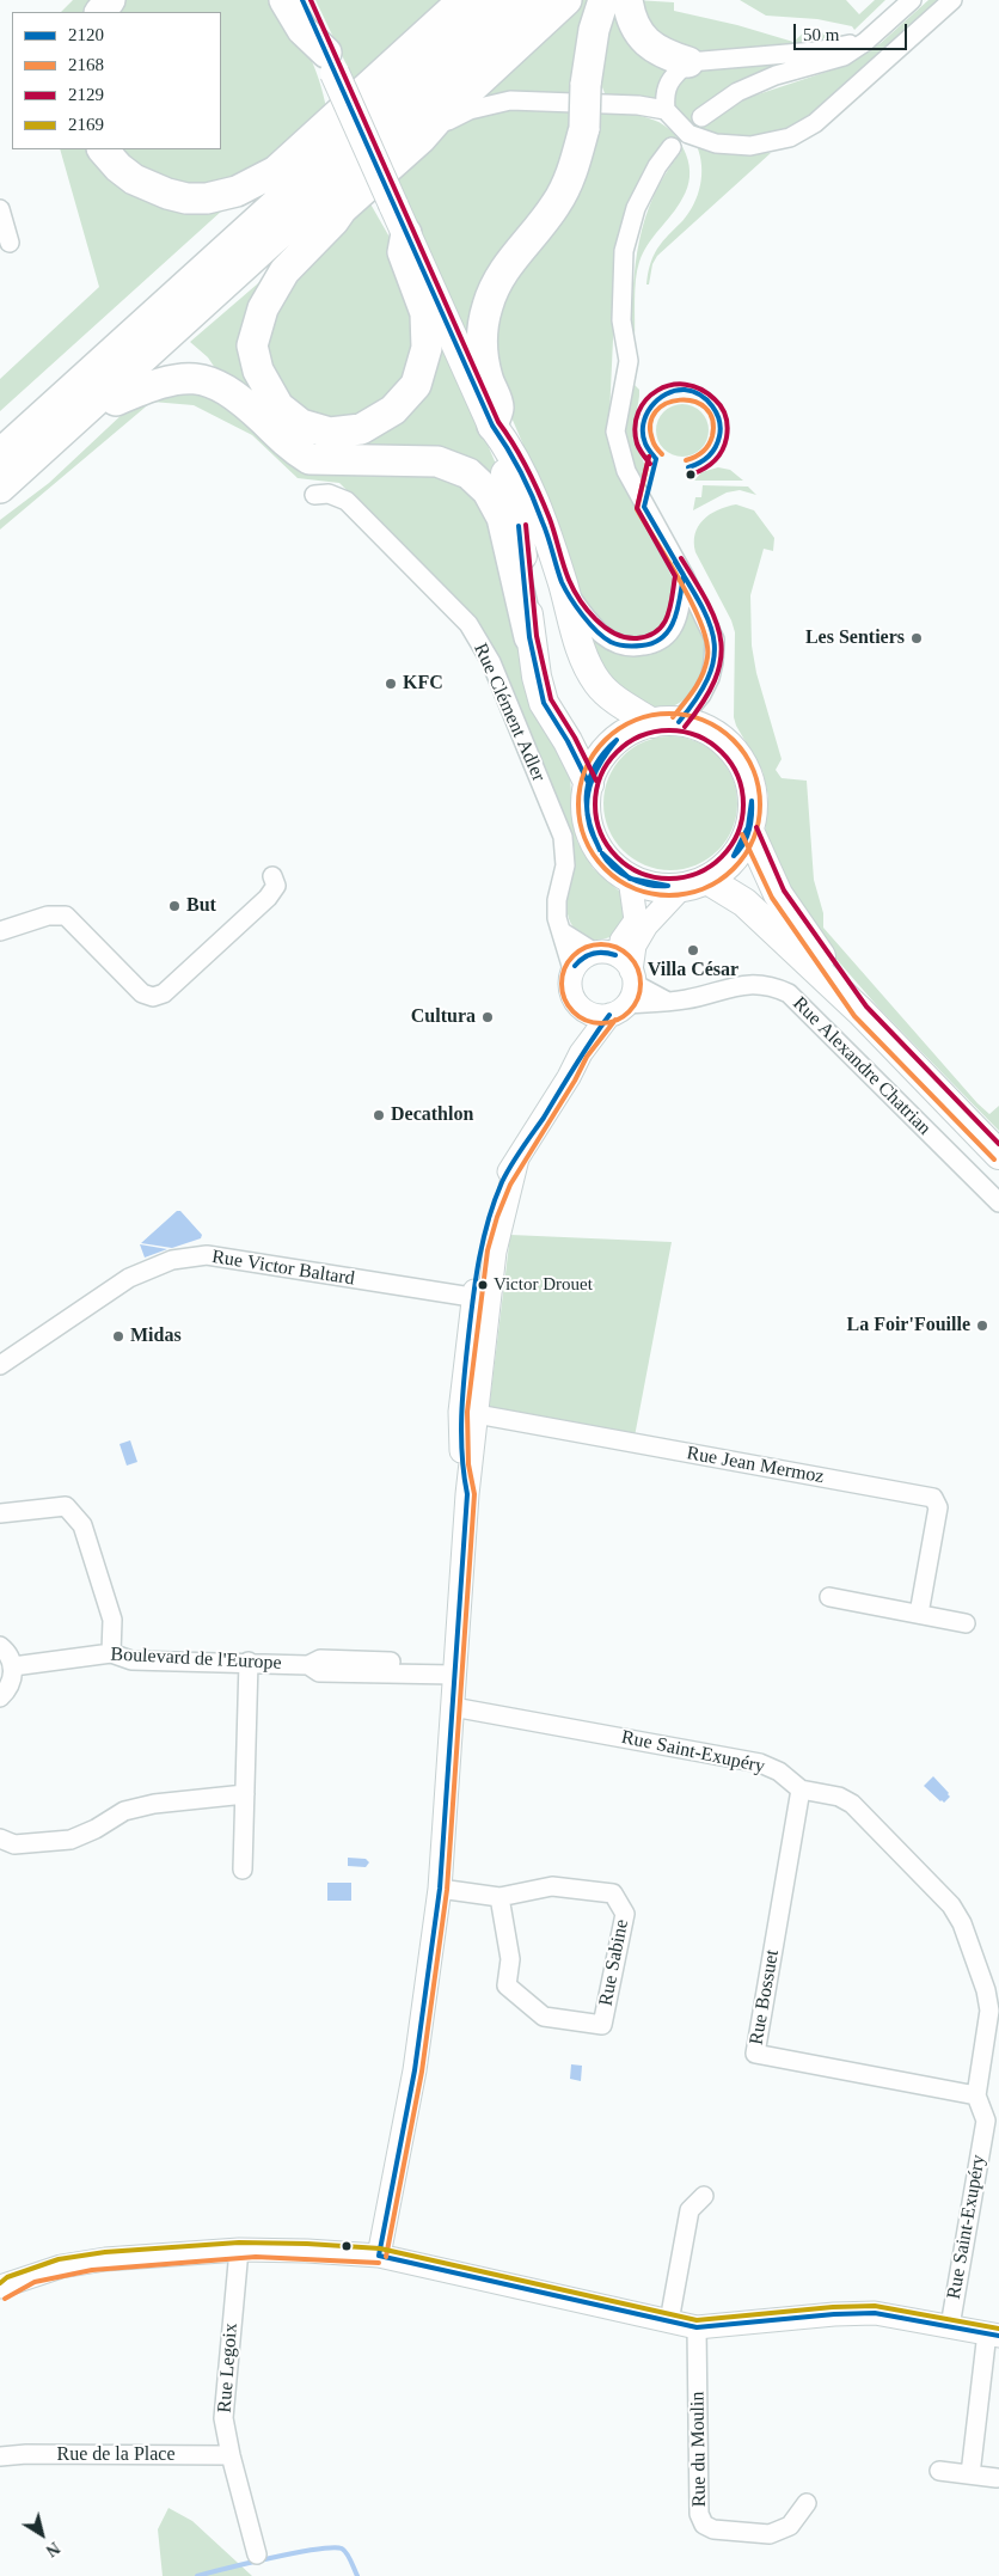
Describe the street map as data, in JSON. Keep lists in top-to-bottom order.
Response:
{
  "streets": {
    "street": [
      "Rue Clément Adler",
      "Rue Alexandre Chatrian",
      "Rue Victor Baltard",
      "Rue Jean Mermoz",
      "Boulevard de l'Europe",
      "Rue Saint-Exupéry",
      "Rue Sabine",
      "Rue Bossuet",
      "Rue Legoix",
      "Rue du Moulin",
      "Rue de la Place"
    ]
  },
  "crossings": [
    ["Rue Clément Adler", "Rue Alexandre Chatrian"],
    ["Rue Saint-Exupéry", "Rue Bossuet"],
    ["Rue Legoix", "Rue de la Place"]
  ],
  "places": [
    "Les Sentiers",
    "KFC",
    "But",
    "Villa César",
    "Cultura",
    "Decathlon",
    "Victor Drouet",
    "La Foir'Fouille",
    "Midas"
  ],
  "lines": [
    "transit line 2120",
    "transit line 2129",
    "transit line 2168",
    "transit line 2169"
  ],
  "legend": [
    "2120",
    "2168",
    "2129",
    "2169"
  ],
  "scale_bar": "50 m",
  "north": "bottom right"
}
